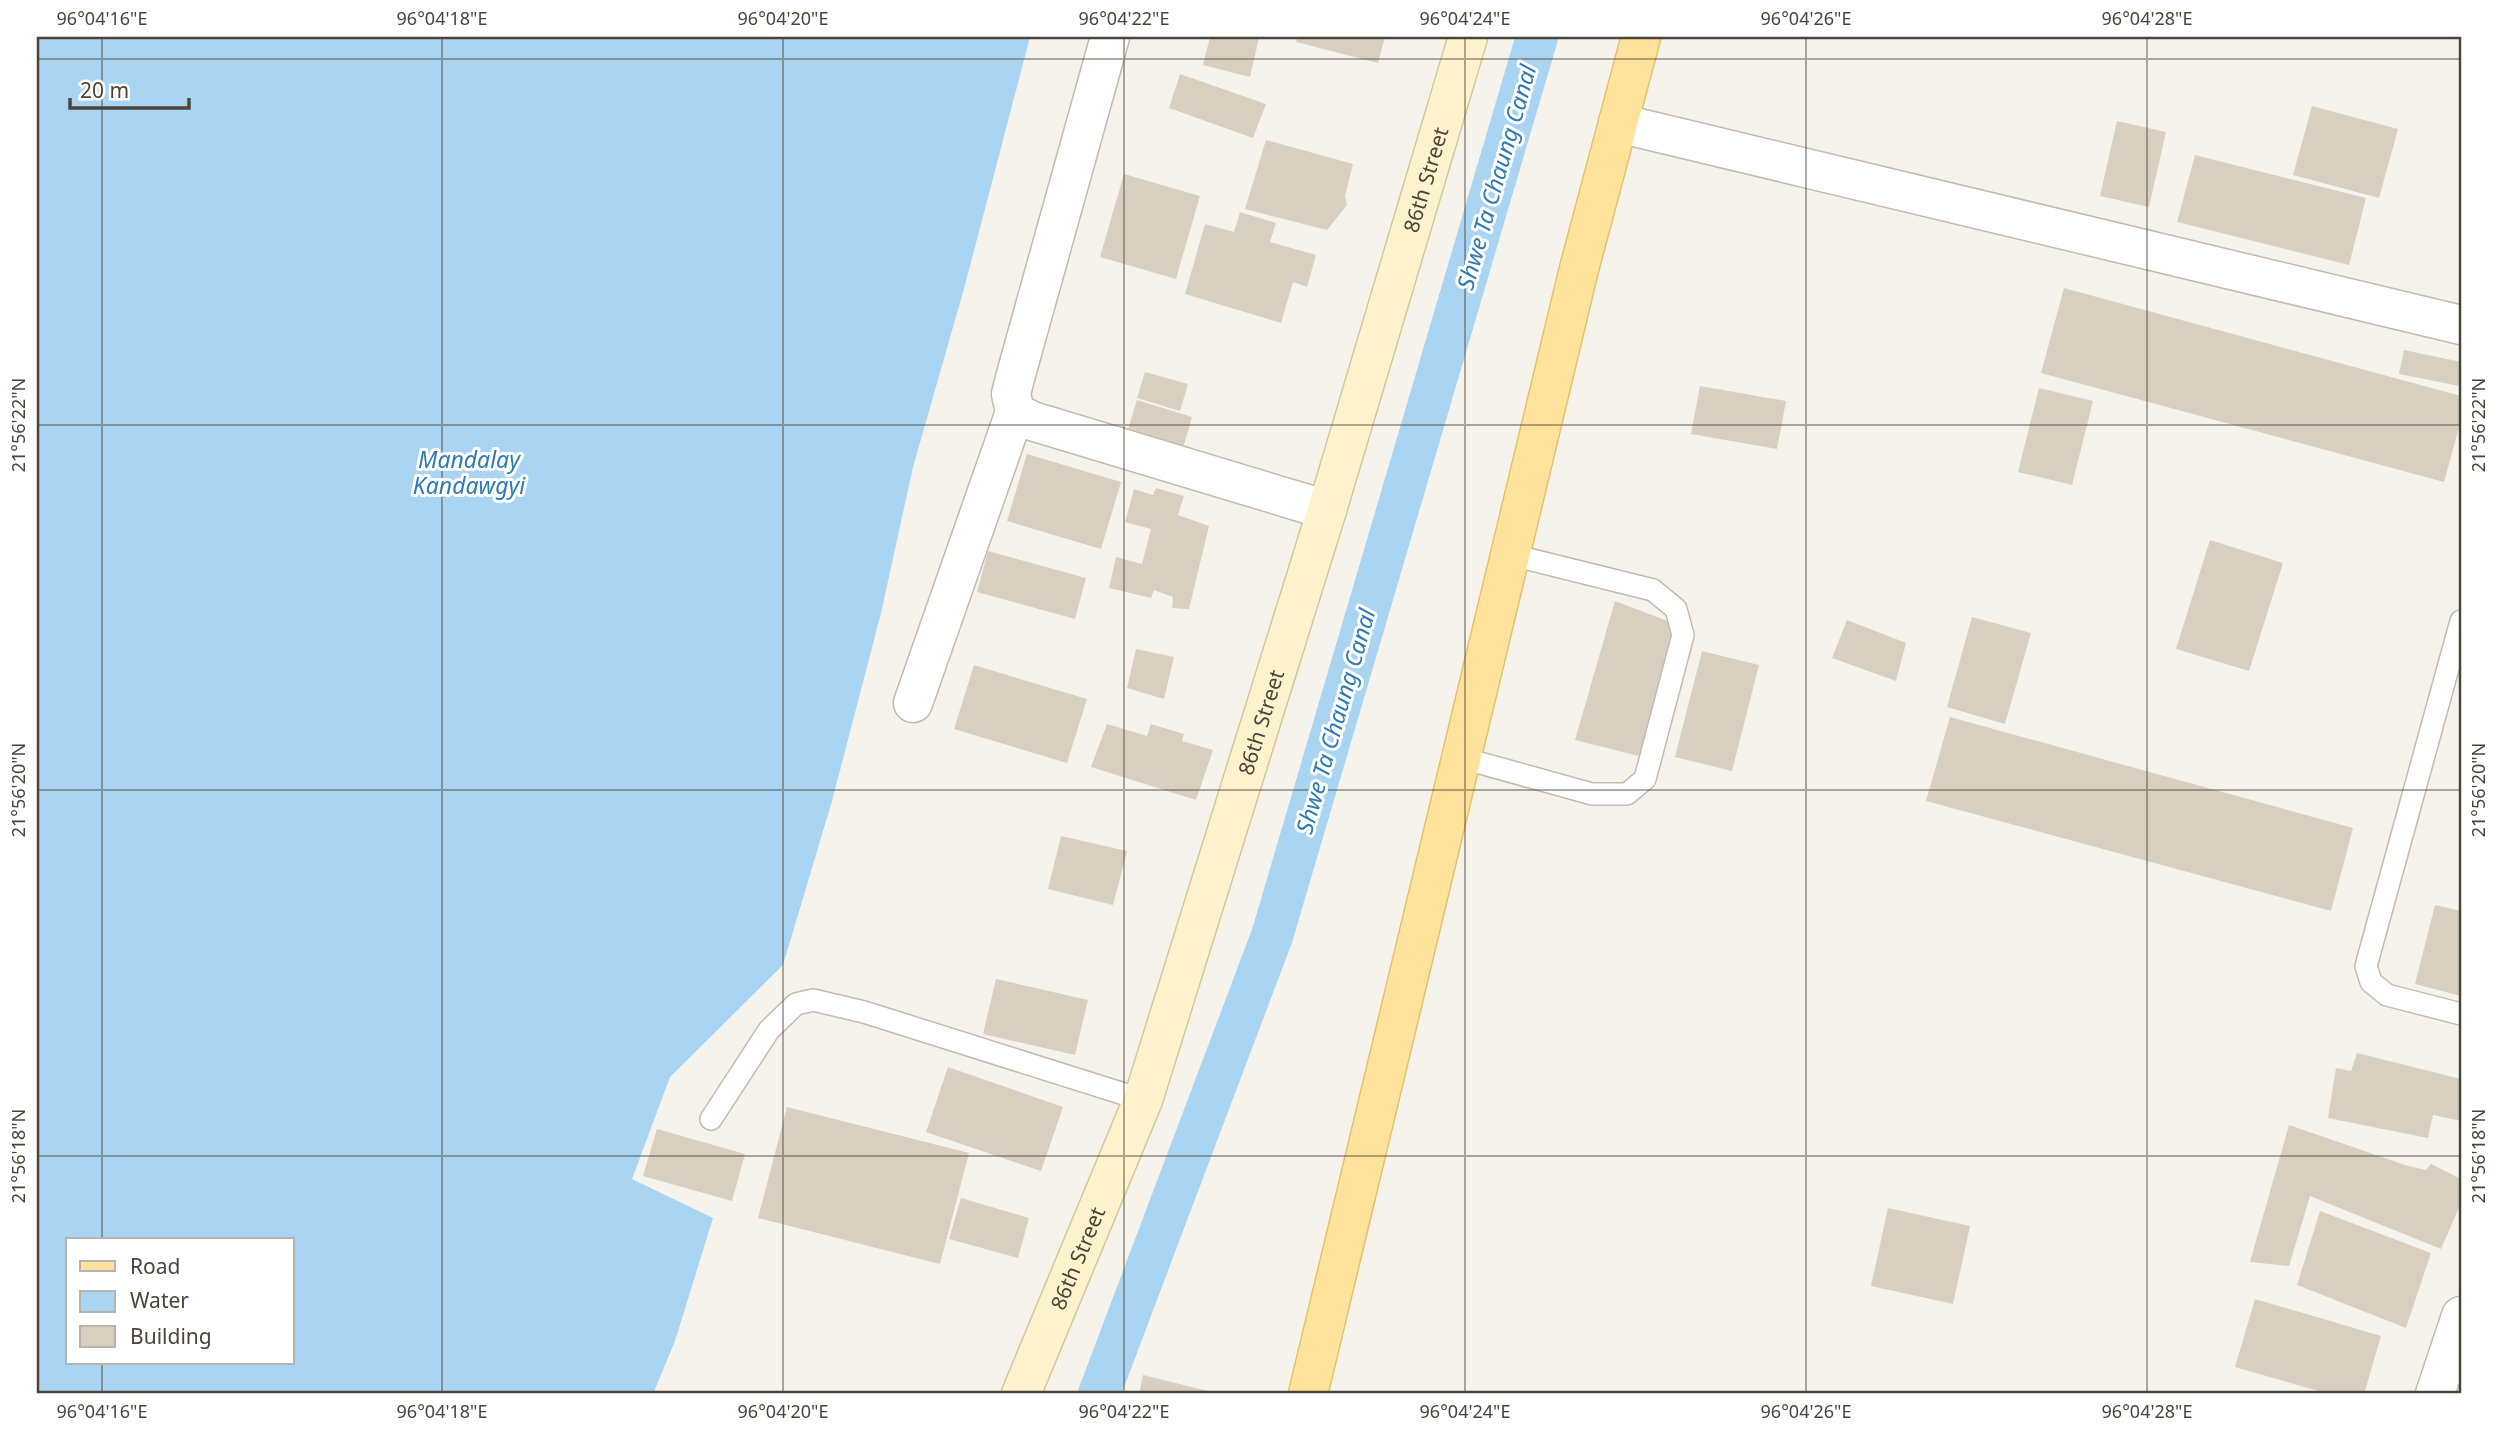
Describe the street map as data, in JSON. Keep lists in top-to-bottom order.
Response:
{
  "streets": {
    "main road": ["86th Street"]
  },
  "water": ["Shwe Ta Chaung Canal", "Mandalay Kandawgyi"],
  "legend": ["Road", "Water", "Building"],
  "scale_bar": "20 m",
  "coordinates": [
    "96°04'16\"E",
    "96°04'18\"E",
    "96°04'20\"E",
    "96°04'22\"E",
    "96°04'24\"E",
    "96°04'26\"E",
    "96°04'28\"E",
    "21°56'22\"N",
    "21°56'20\"N",
    "21°56'18\"N"
  ]
}
